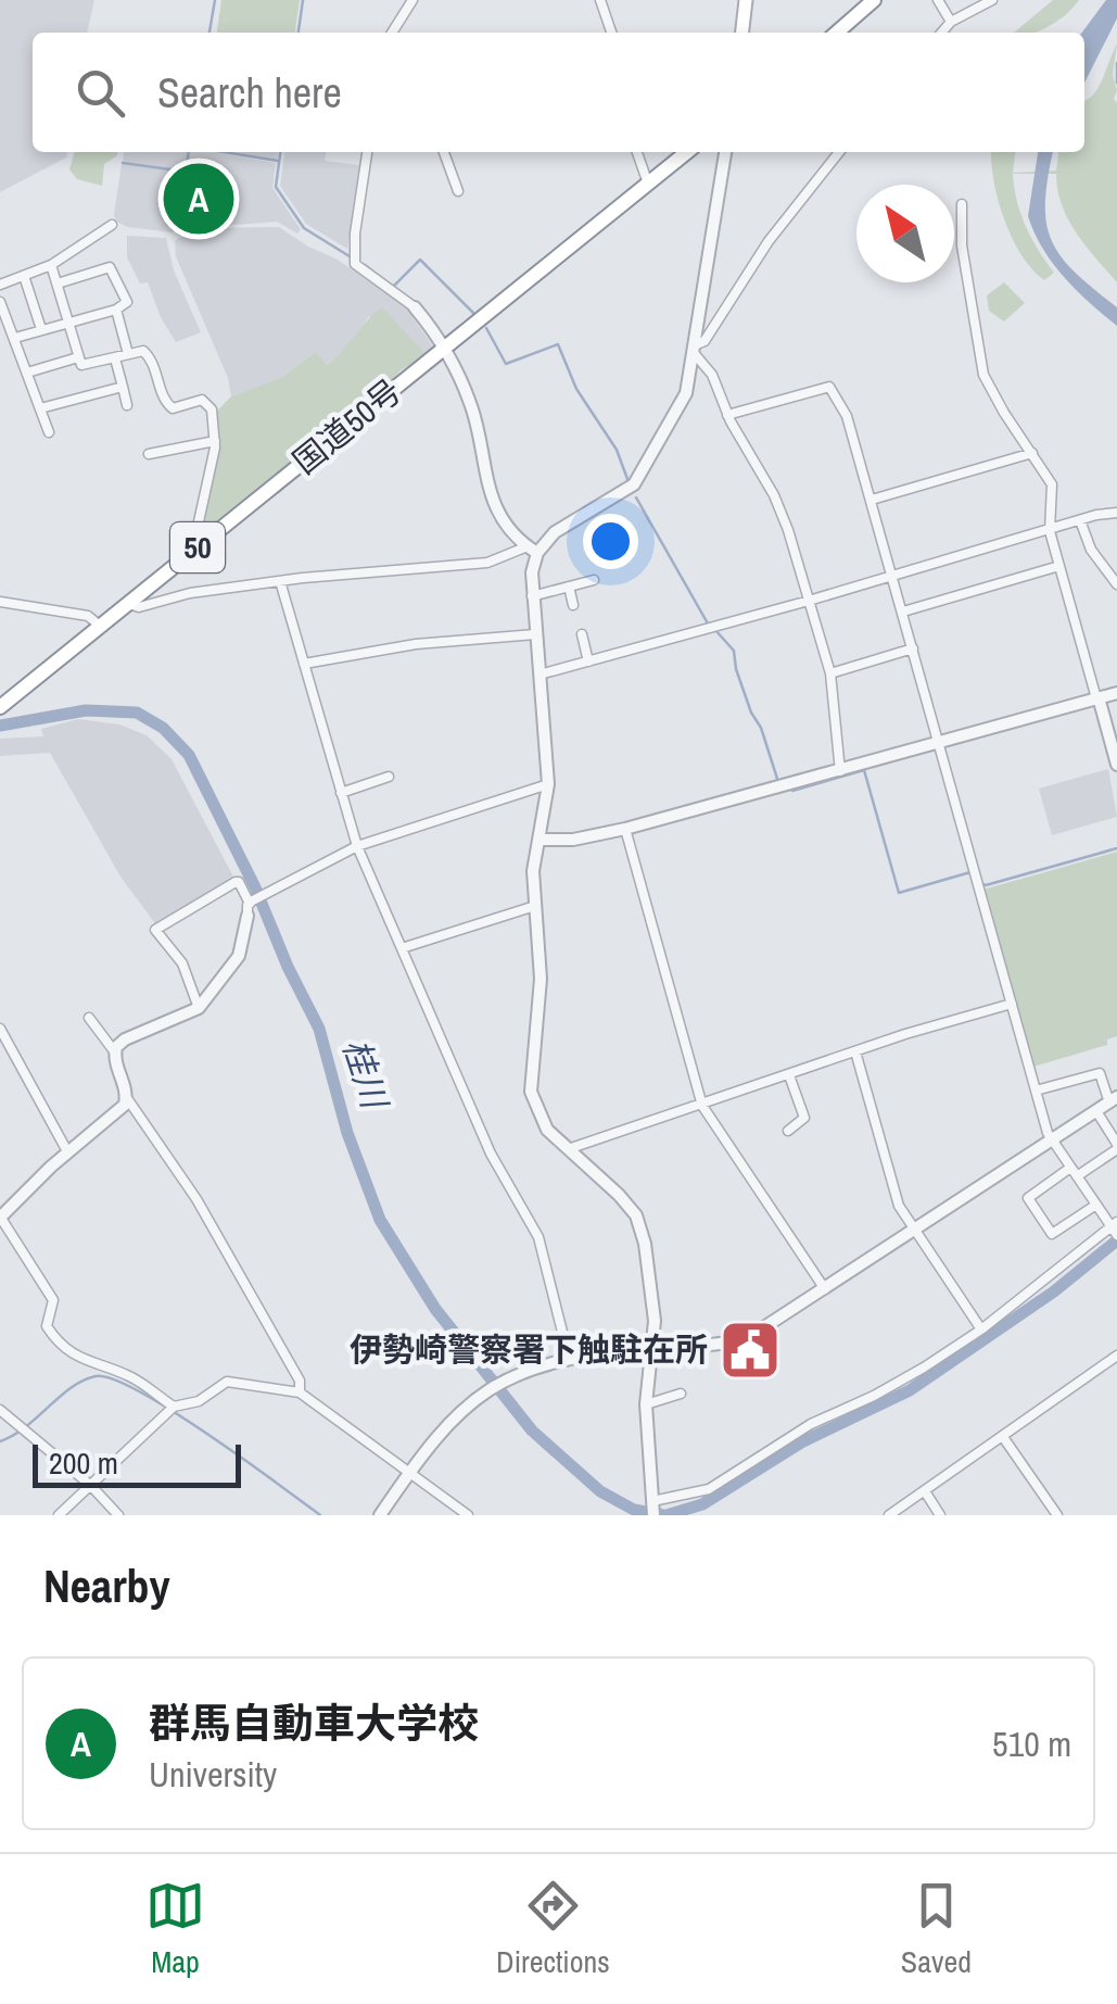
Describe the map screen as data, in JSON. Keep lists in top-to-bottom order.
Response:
{
  "streets": {
    "highway": ["国道50号", "50"]
  },
  "water": ["桂川"],
  "places": {
    "public building": ["伊勢崎警察署下触駐在所"]
  },
  "scale_bar": "200 m",
  "north": "top left",
  "page": {
    "search": "Search here",
    "pins": "A",
    "scale": "200 m",
    "heading": "Nearby",
    "list": [
      {
        "mark": "A",
        "name": "群馬自動車大学校",
        "note": "University",
        "value": "510 m"
      }
    ],
    "nav": ["Map", "Directions", "Saved"]
  }
}
